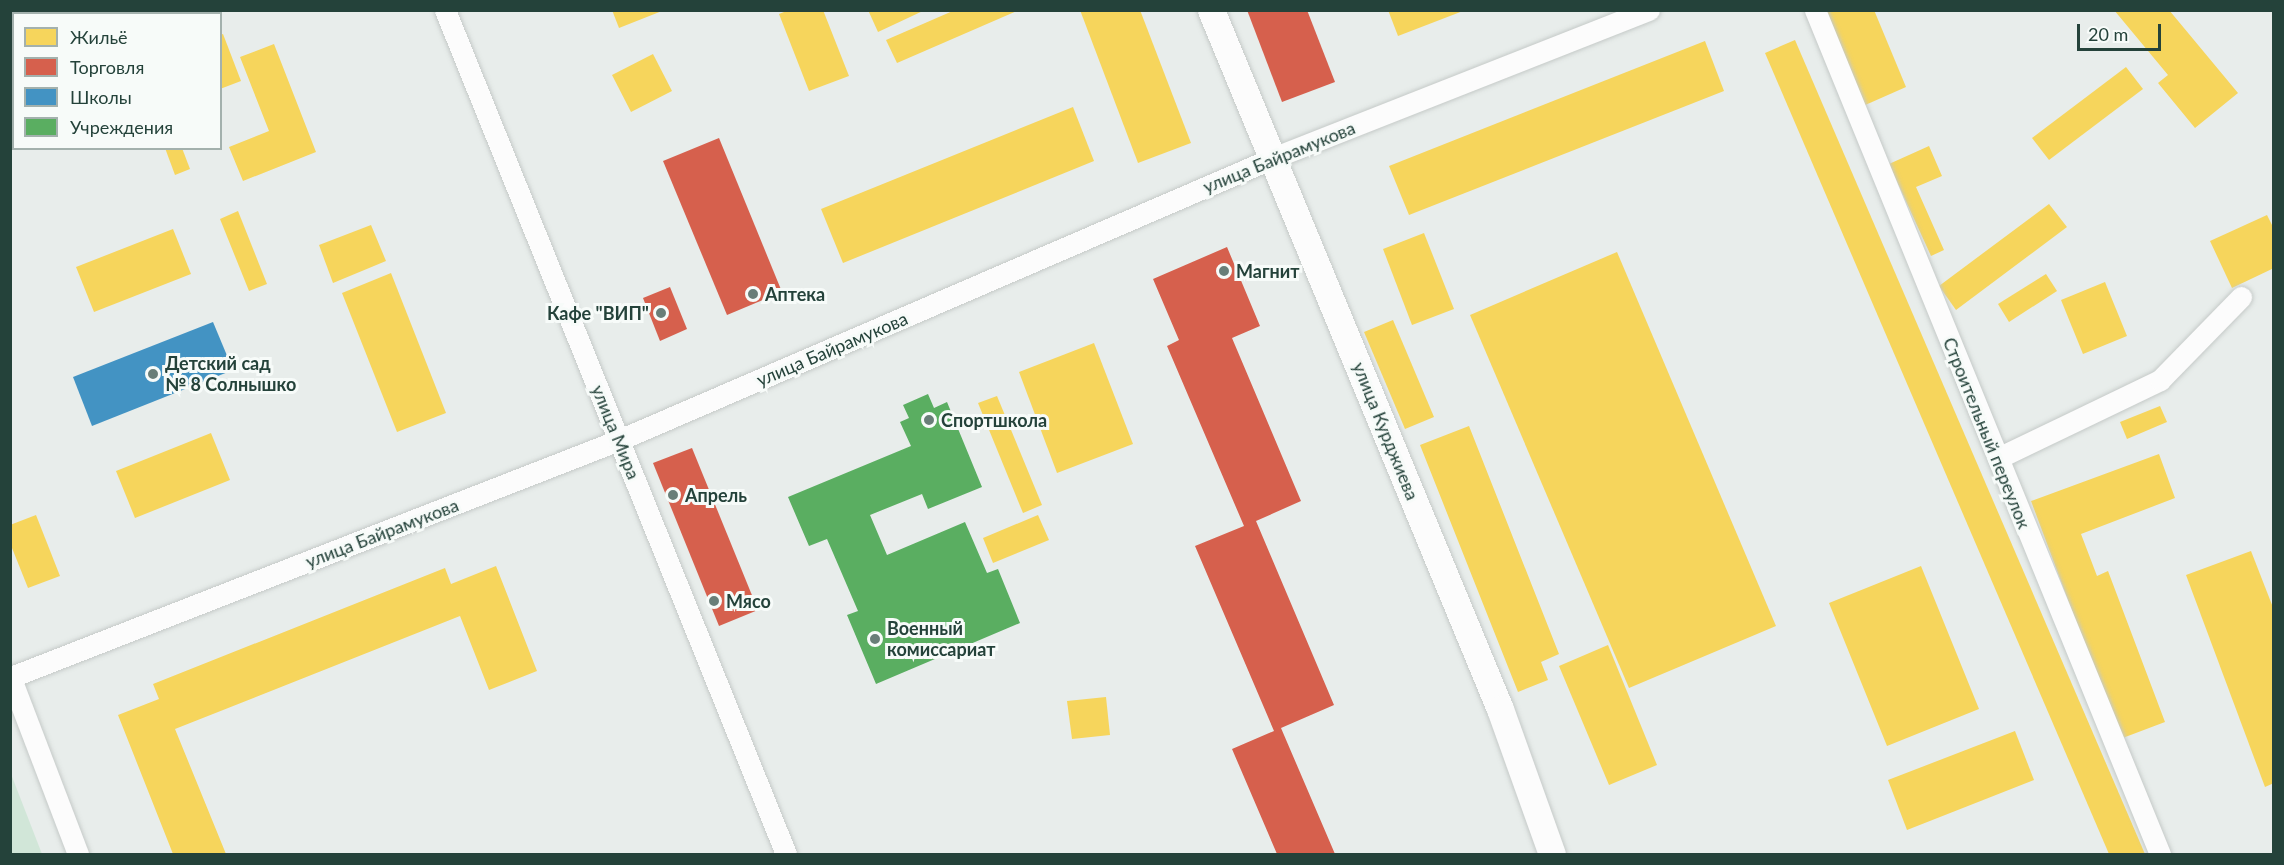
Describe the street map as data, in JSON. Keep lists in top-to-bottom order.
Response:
{
  "streets": {
    "street": [
      "улица Байрамукова",
      "улица Курджиева",
      "улица Мира",
      "Строительный переулок"
    ]
  },
  "crossings": [
    ["улица Байрамукова", "улица Курджиева"],
    ["улица Байрамукова", "улица Мира"]
  ],
  "places": [
    "Магнит",
    "Аптека",
    "Кафе \"ВИП\"",
    "Детский сад № 8 Солнышко",
    "Спортшкола",
    "Апрель",
    "Мясо",
    "Военный комиссариат"
  ],
  "legend": [
    "Жильё",
    "Торговля",
    "Школы",
    "Учреждения"
  ],
  "scale_bar": "20 m"
}
